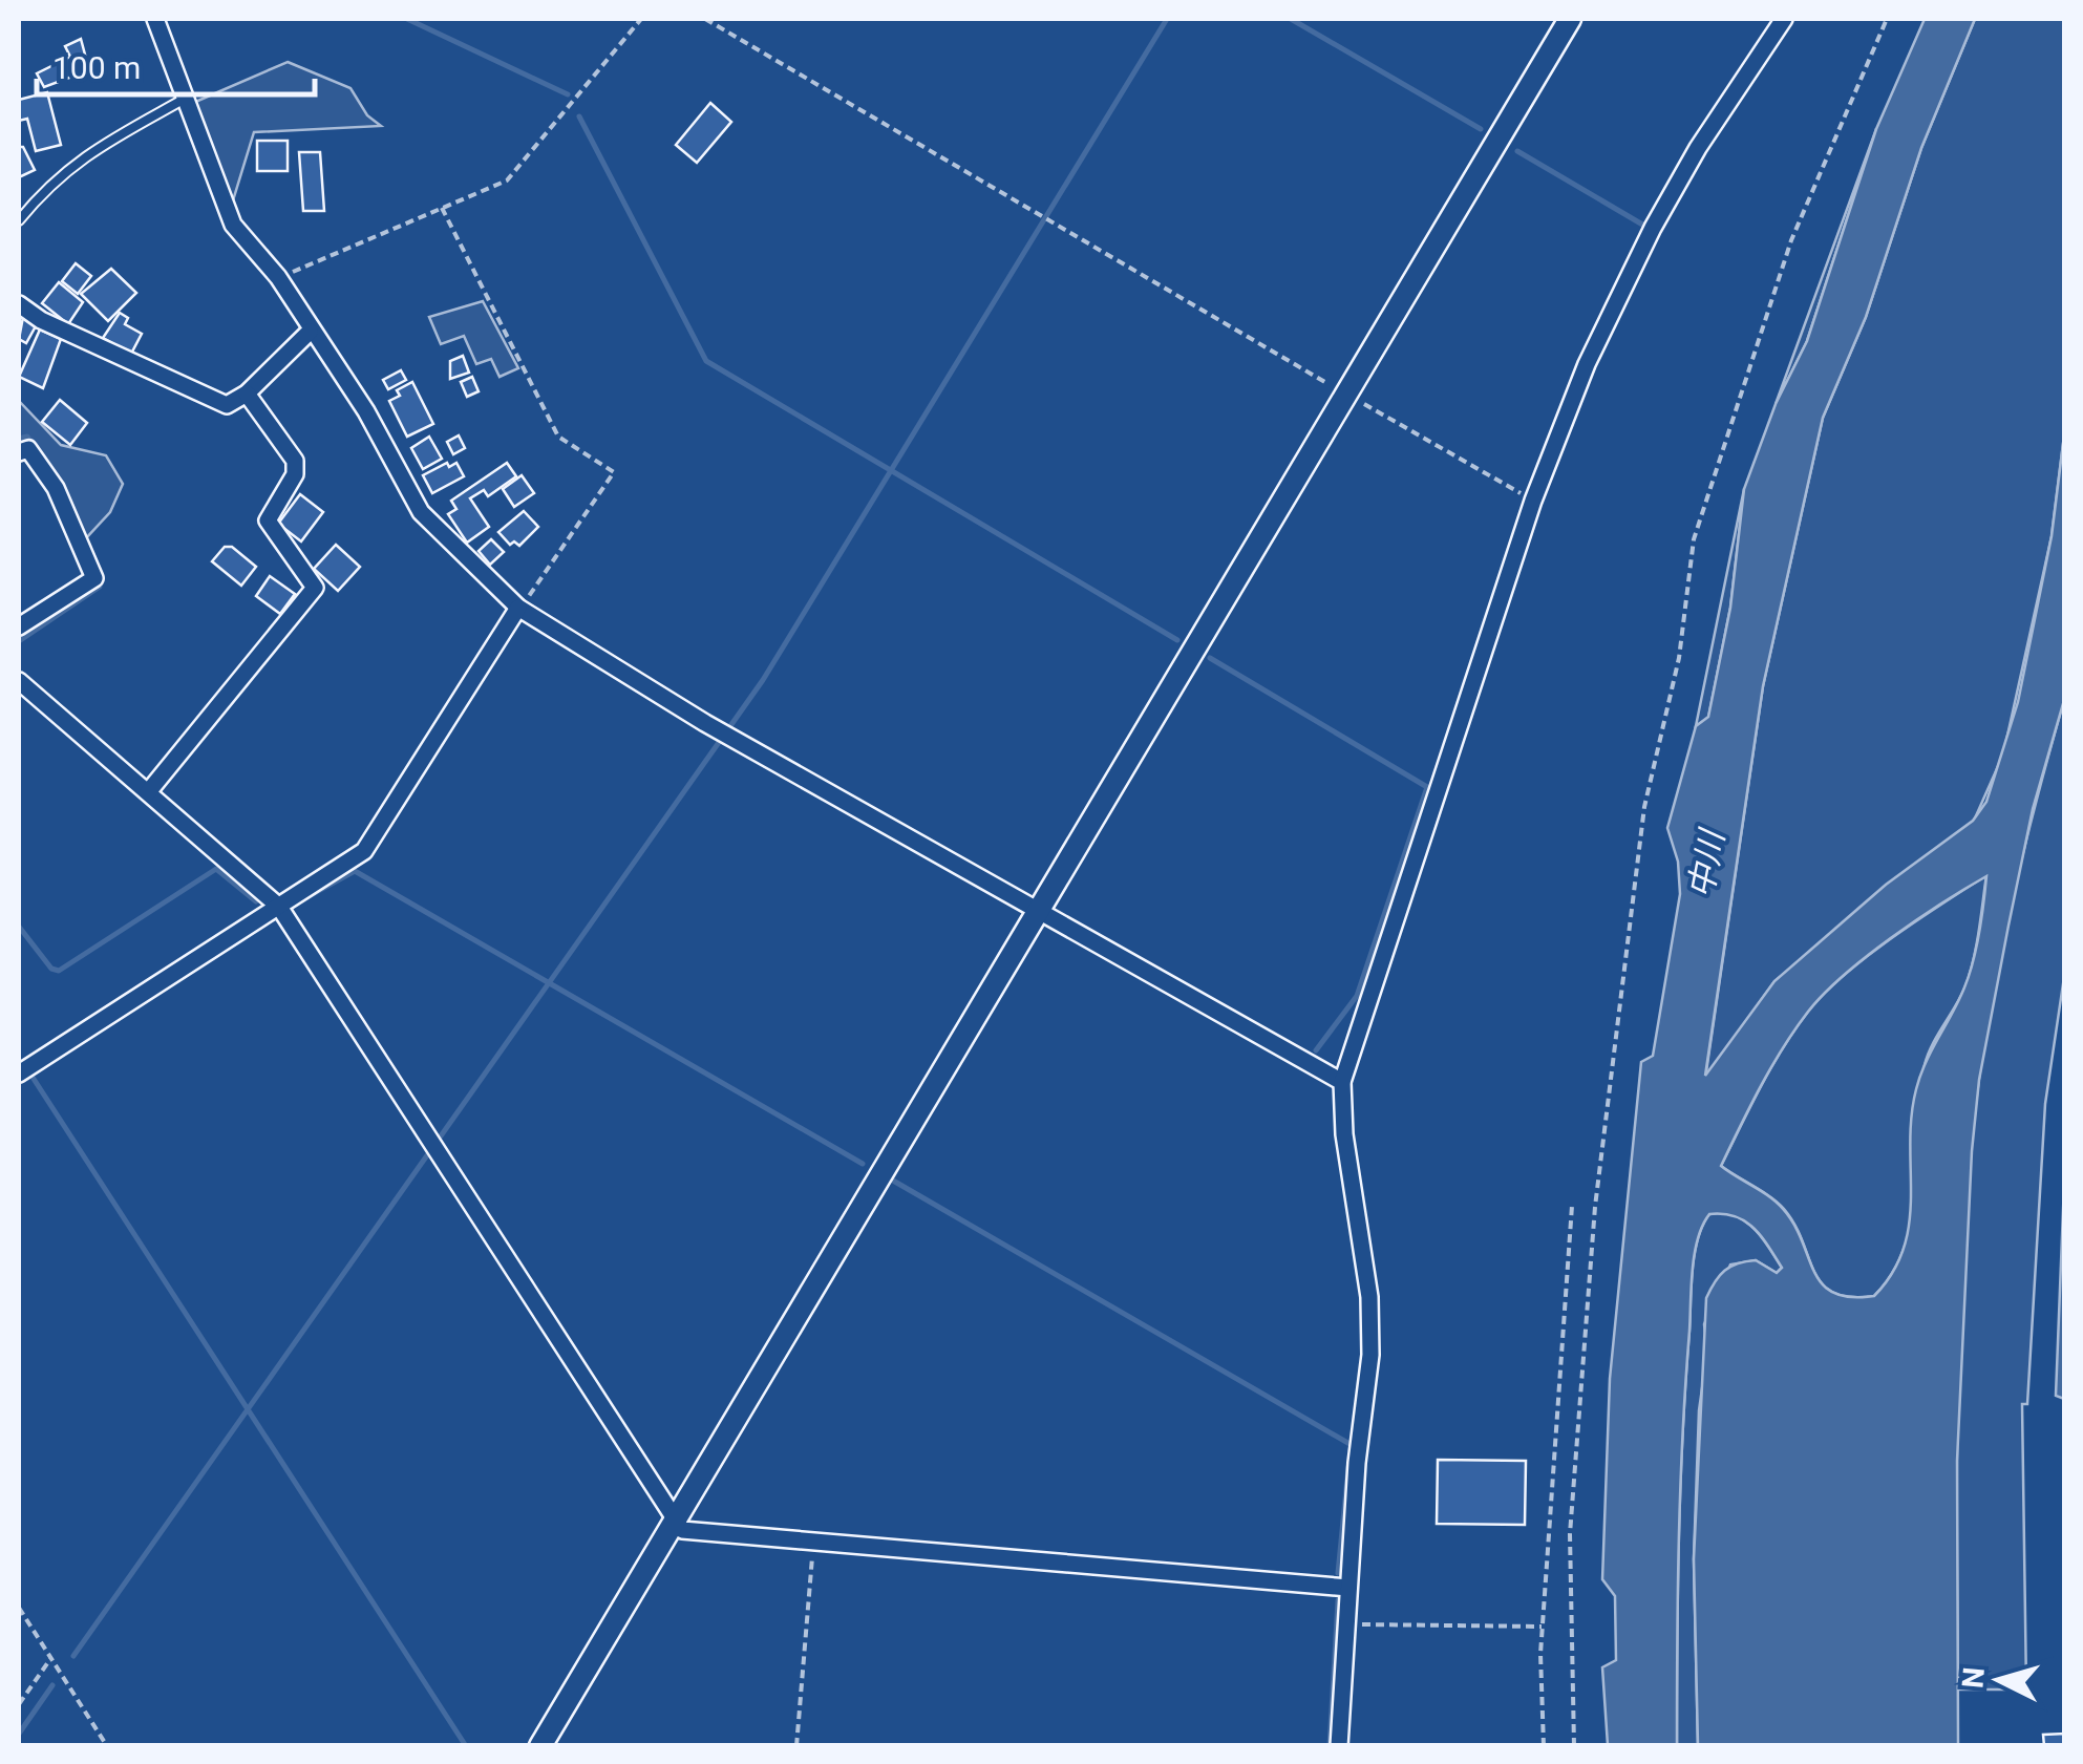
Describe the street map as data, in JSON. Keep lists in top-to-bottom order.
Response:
{
  "water": ["中川"],
  "scale_bar": "100 m",
  "north": "left"
}
